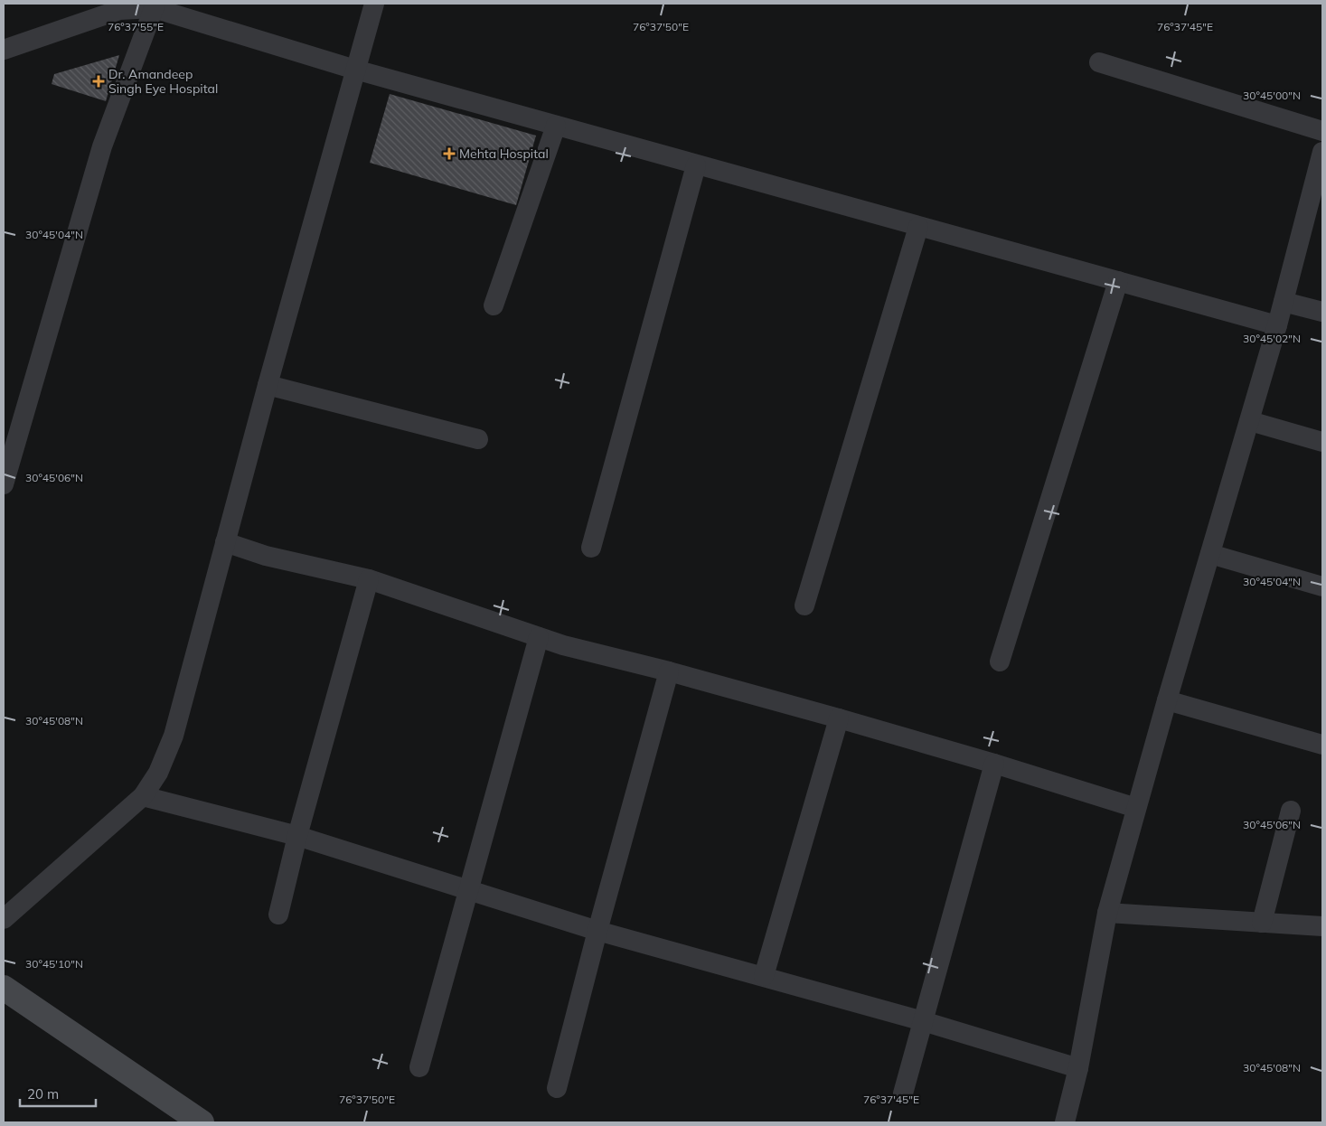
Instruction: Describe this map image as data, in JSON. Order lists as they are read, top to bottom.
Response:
{
  "places": {
    "health": ["Dr. Amandeep Singh Eye Hospital", "Mehta Hospital"]
  },
  "scale_bar": "20 m",
  "coordinates": [
    "76°37'55\"E",
    "76°37'50\"E",
    "76°37'45\"E",
    "30°45'00\"N",
    "30°45'04\"N",
    "30°45'02\"N",
    "30°45'06\"N",
    "30°45'08\"N",
    "30°45'10\"N"
  ]
}
